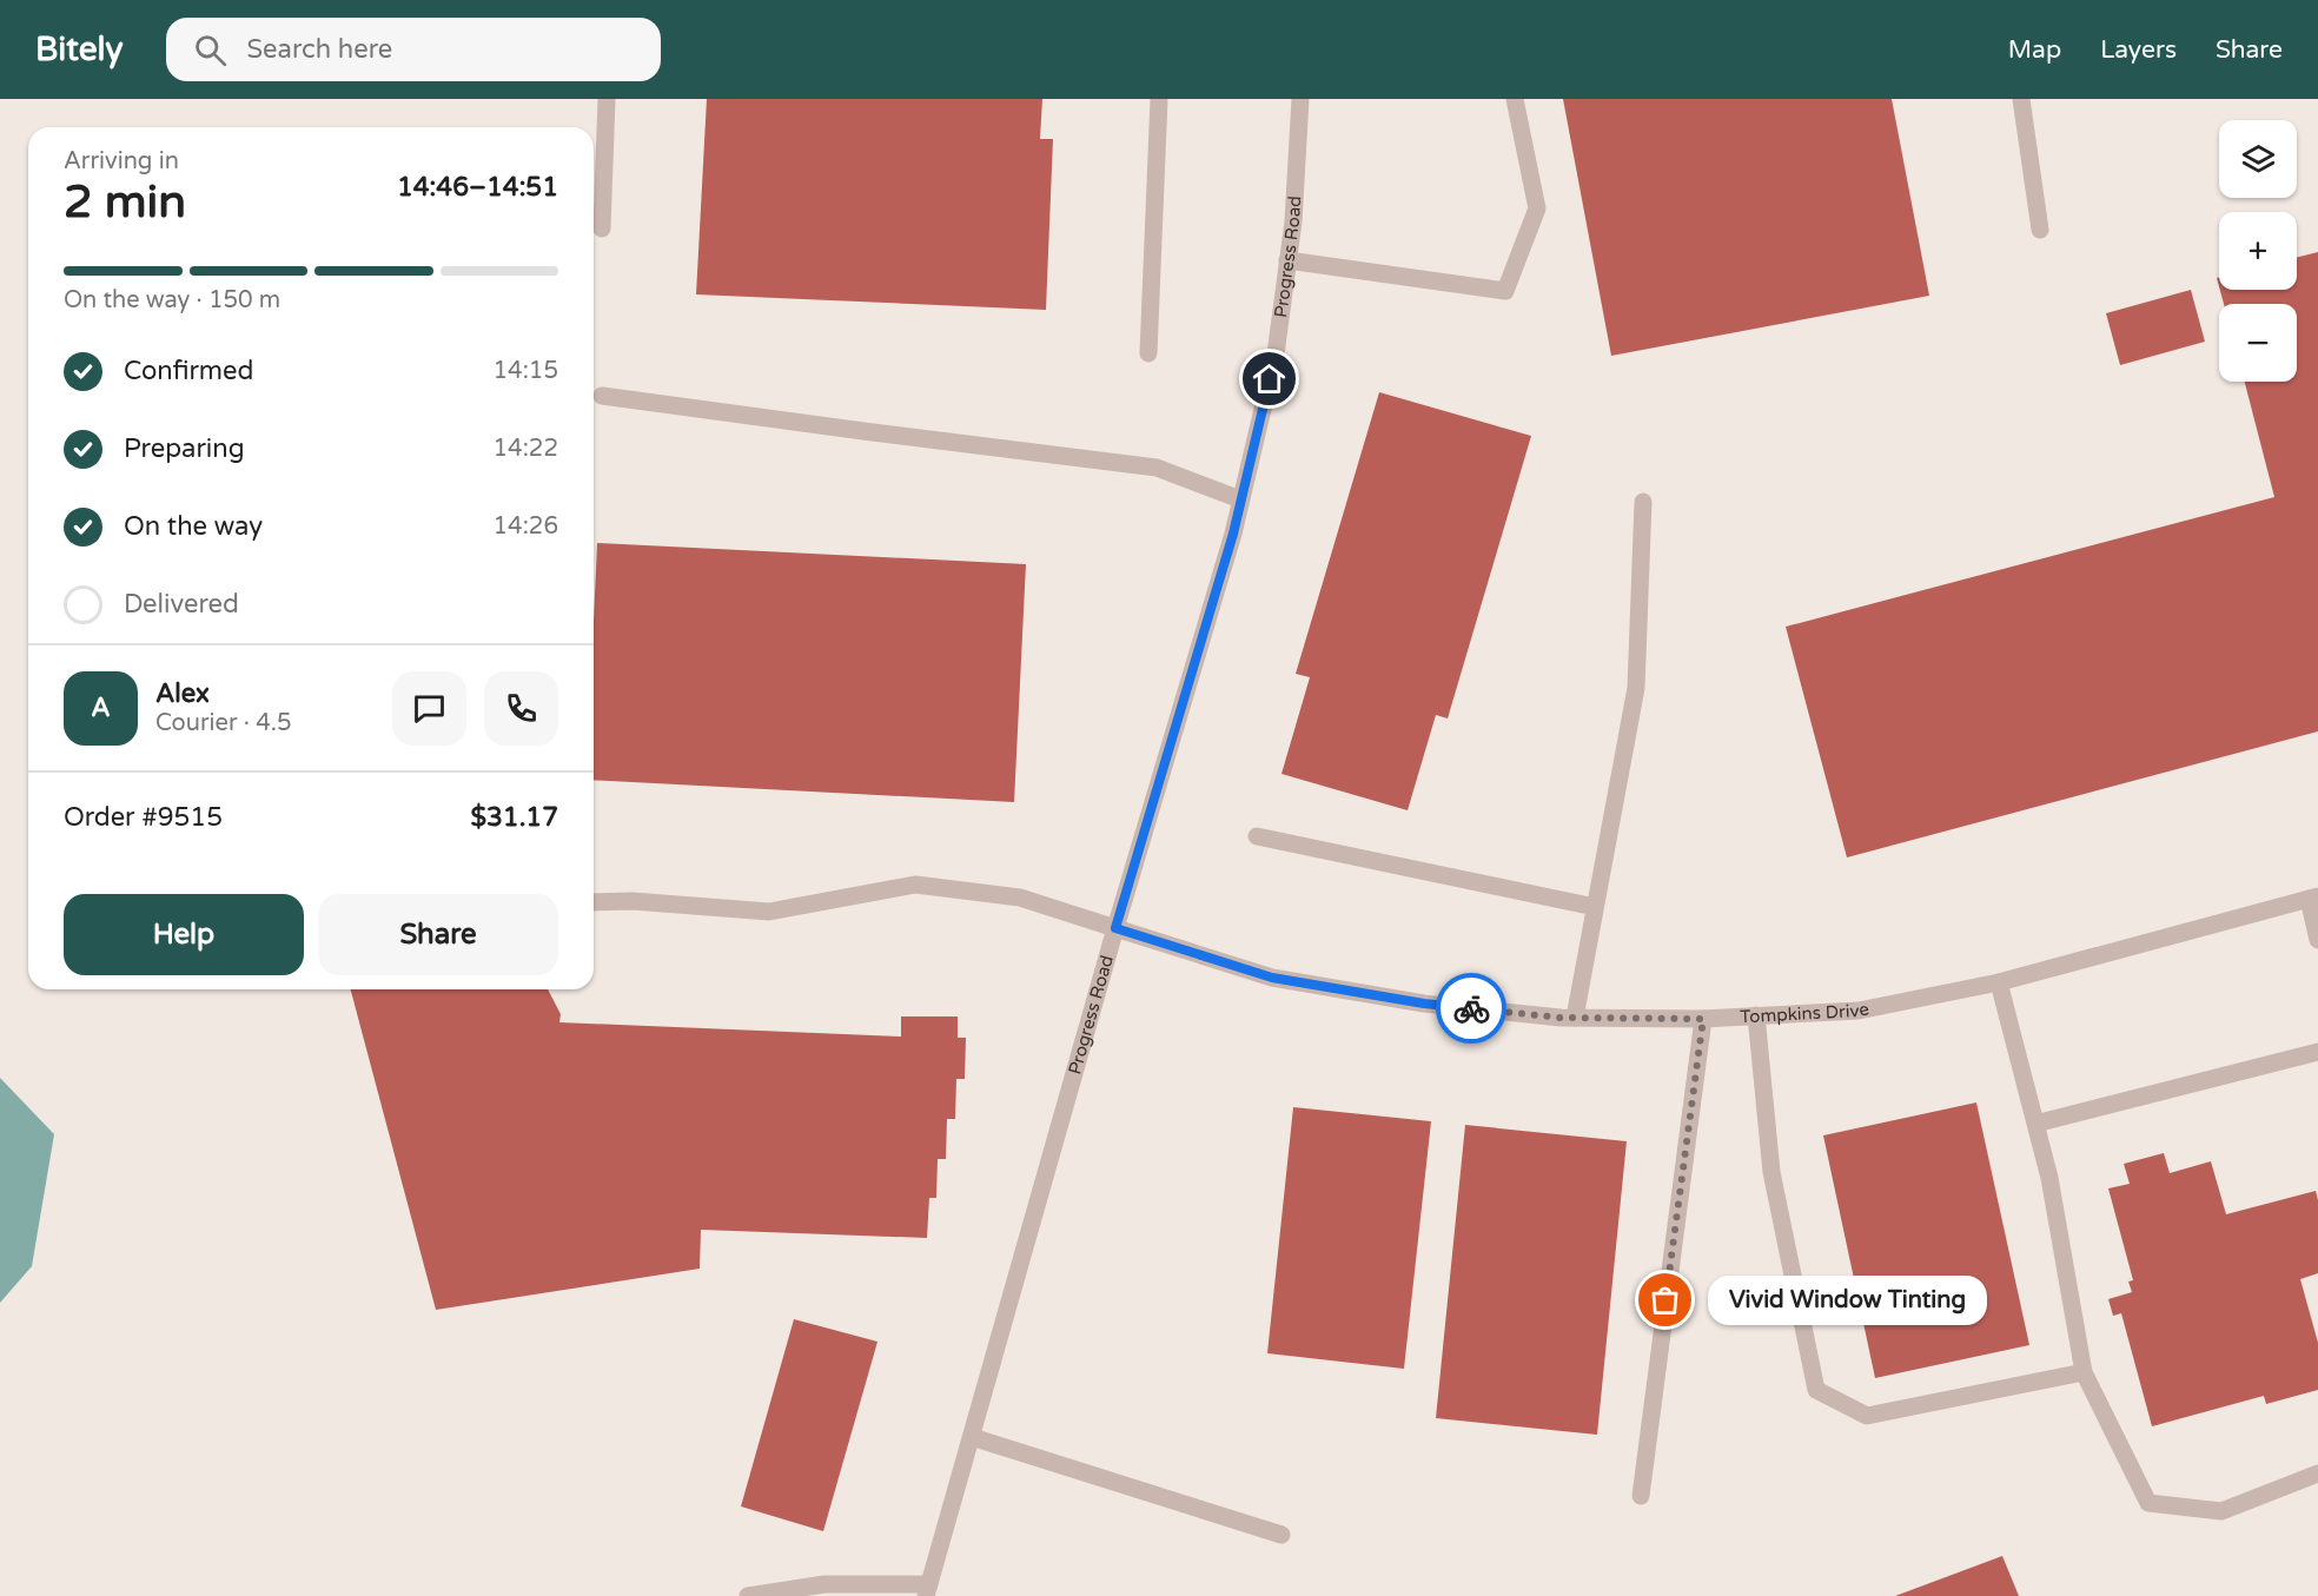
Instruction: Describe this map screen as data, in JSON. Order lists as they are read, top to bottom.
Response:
{
  "streets": {
    "street": ["Progress Road", "Tompkins Drive"]
  },
  "crossings": [
    ["Progress Road", "Tompkins Drive"]
  ],
  "places": ["Vivid Window Tinting"],
  "page": {
    "header": "Bitely",
    "search": "Search here",
    "nav": ["Map", "Layers", "Share"],
    "map_buttons": ["+", "−"],
    "heading": ["2 min", "Arriving in", "14:46–14:51"],
    "panel": [
      "Alex",
      "Courier · 4.5",
      "Order #9515",
      "$31.17"
    ],
    "bar": "On the way · 150 m",
    "list": [
      ["Confirmed", "14:15"],
      ["Preparing", "14:22"],
      ["On the way", "14:26"],
      "Delivered"
    ],
    "round": "A",
    "buttons": ["Help", "Share"],
    "bubble": "Vivid Window Tinting"
  }
}
